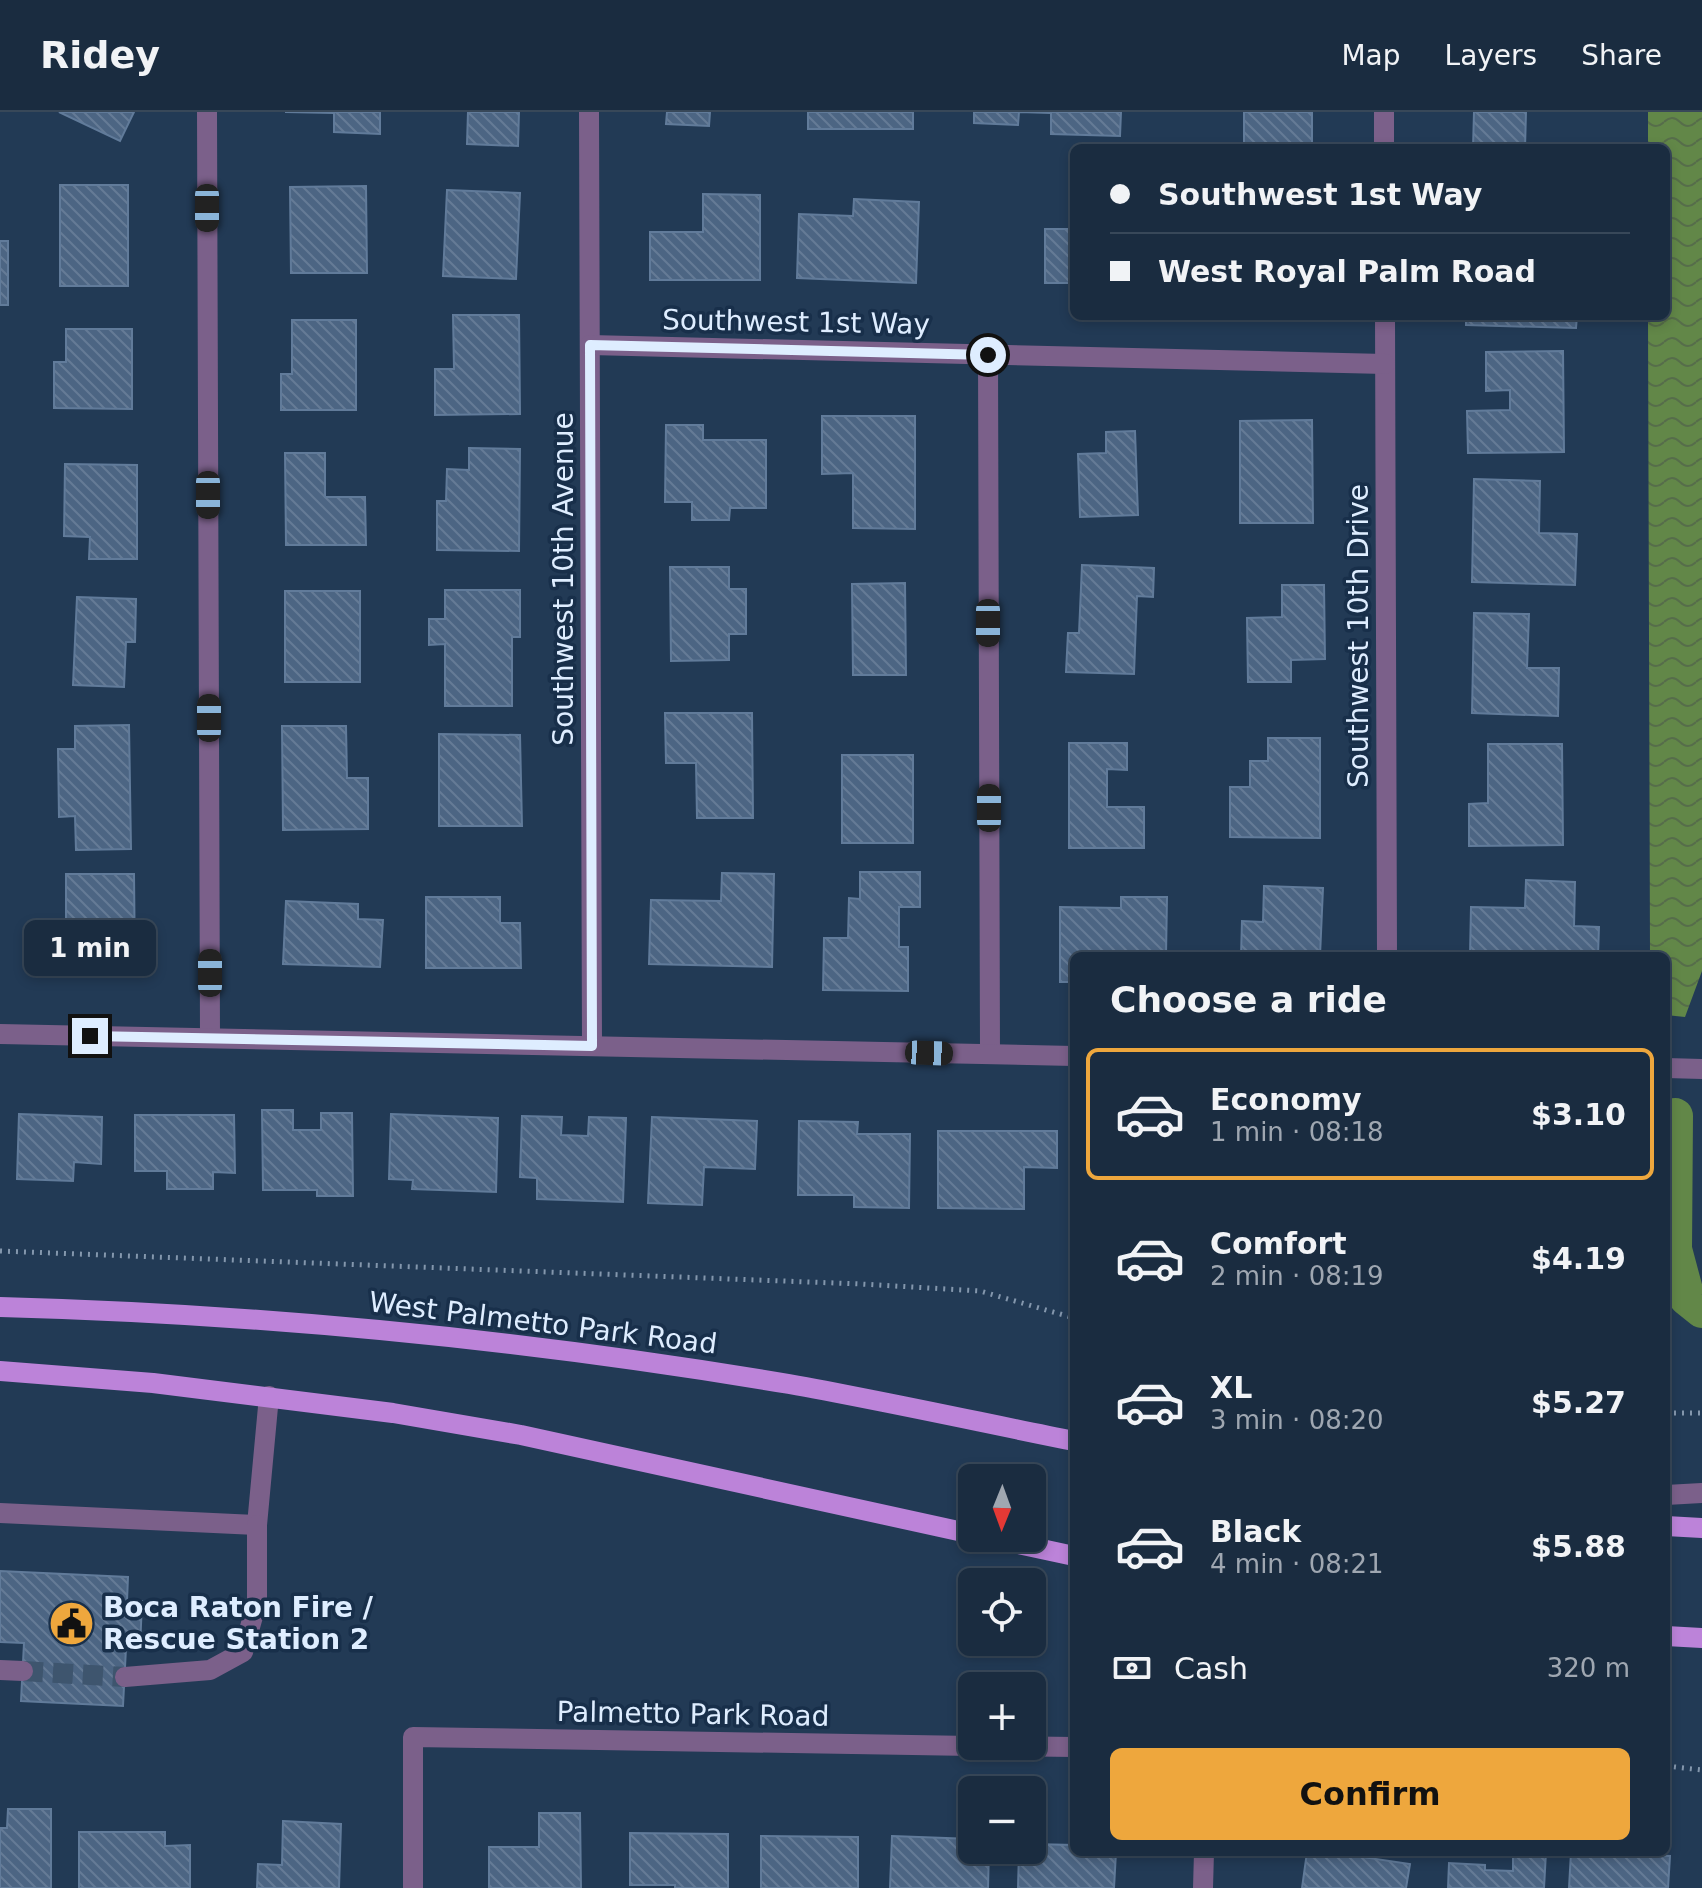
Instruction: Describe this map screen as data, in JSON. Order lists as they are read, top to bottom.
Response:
{
  "streets": {
    "main road": ["West Palmetto Park Road"],
    "street": [
      "Southwest 1st Way",
      "Southwest 10th Avenue",
      "Southwest 10th Drive",
      "Palmetto Park Road"
    ]
  },
  "crossings": [
    ["Southwest 1st Way", "Southwest 10th Avenue"],
    ["Southwest 1st Way", "Southwest 10th Drive"]
  ],
  "places": {
    "public building": ["Boca Raton Fire / Rescue Station 2"]
  },
  "north": "bottom",
  "page": {
    "header": "Ridey",
    "nav": ["Map", "Layers", "Share"],
    "banner": ["Southwest 1st Way", "West Royal Palm Road"],
    "bubble": "1 min",
    "heading": "Choose a ride",
    "list": [
      {
        "name": "Economy",
        "note": "1 min · 08:18",
        "value": "$3.10"
      },
      {
        "name": "Comfort",
        "note": "2 min · 08:19",
        "value": "$4.19"
      },
      {
        "name": "XL",
        "note": "3 min · 08:20",
        "value": "$5.27"
      },
      {
        "name": "Black",
        "note": "4 min · 08:21",
        "value": "$5.88"
      }
    ],
    "map_buttons": ["+", "−"],
    "pay": ["Cash", "320 m"],
    "buttons": "Confirm"
  }
}
